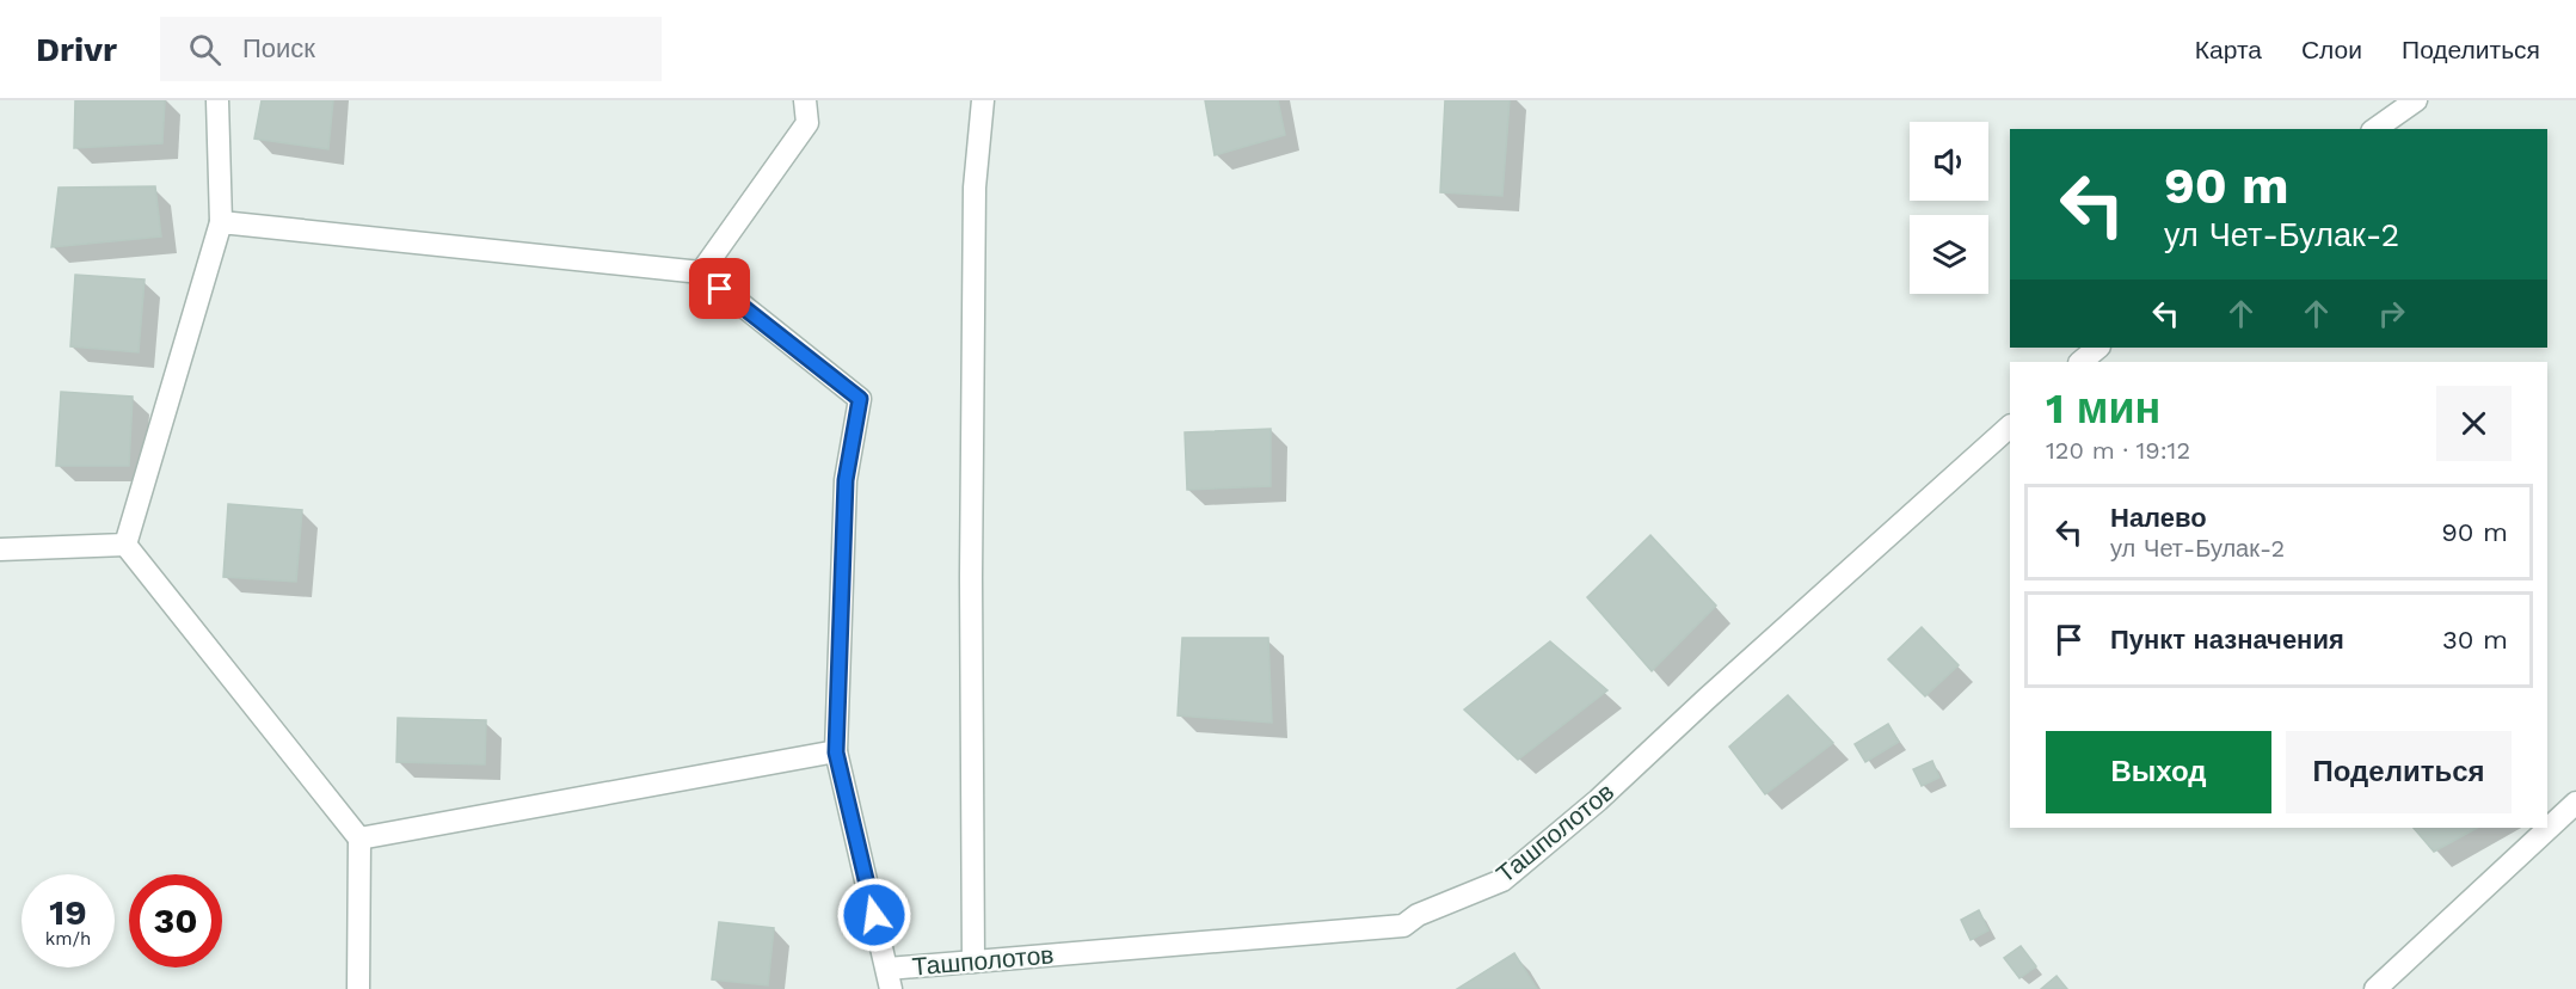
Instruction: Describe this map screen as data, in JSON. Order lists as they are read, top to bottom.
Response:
{
  "streets": {
    "street": ["Ташполотов"]
  },
  "page": {
    "header": "Drivr",
    "search": "Поиск",
    "nav": ["Карта", "Слои", "Поделиться"],
    "turn": ["90 m", "ул Чет-Булак-2"],
    "heading": ["1 мин", "120 m · 19:12"],
    "list": [
      {
        "name": "Налево",
        "note": "ул Чет-Булак-2",
        "value": "90 m"
      },
      {
        "name": "Пункт назначения",
        "value": "30 m"
      }
    ],
    "buttons": ["Выход", "Поделиться"],
    "speed": "19 km/h",
    "limit": "30"
  }
}
